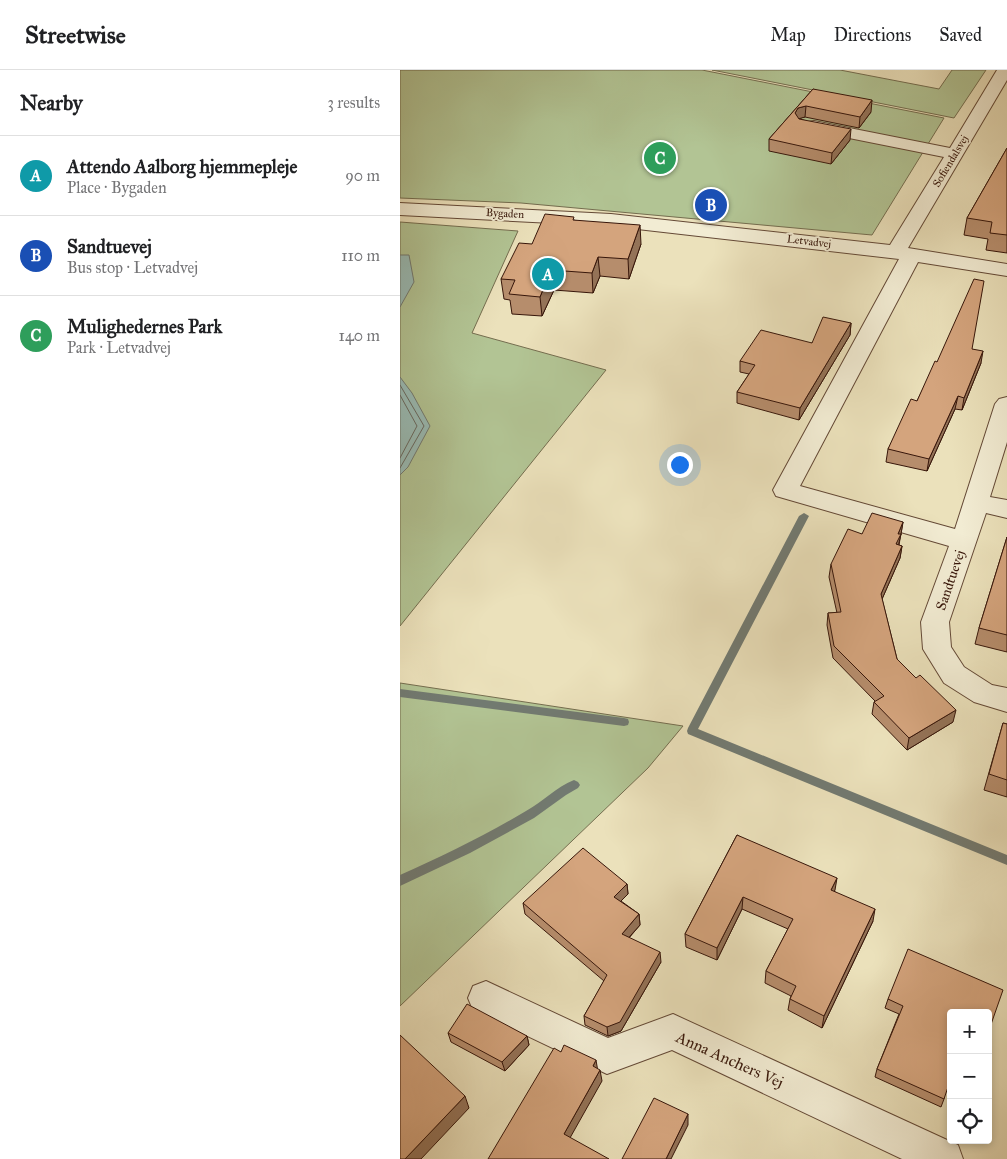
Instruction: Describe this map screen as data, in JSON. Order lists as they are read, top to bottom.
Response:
{
  "streets": {
    "street": [
      "Sofiendalsvej",
      "Bygaden",
      "Letvadvej",
      "Sandtuevej",
      "Anna Anchers Vej"
    ]
  },
  "crossings": [
    ["Sofiendalsvej", "Letvadvej"],
    ["Sofiendalsvej", "Sandtuevej"],
    ["Bygaden", "Letvadvej"],
    ["Letvadvej", "Sandtuevej"]
  ],
  "page": {
    "header": "Streetwise",
    "nav": ["Map", "Directions", "Saved"],
    "heading": ["Nearby", "3 results"],
    "list": [
      {
        "mark": "A",
        "name": "Attendo Aalborg hjemmepleje",
        "note": "Place · Bygaden",
        "value": "90 m"
      },
      {
        "mark": "B",
        "name": "Sandtuevej",
        "note": "Bus stop · Letvadvej",
        "value": "110 m"
      },
      {
        "mark": "C",
        "name": "Mulighedernes Park",
        "note": "Park · Letvadvej",
        "value": "140 m"
      }
    ],
    "pins": ["C", "B", "A"],
    "map_buttons": ["+", "−"]
  }
}
